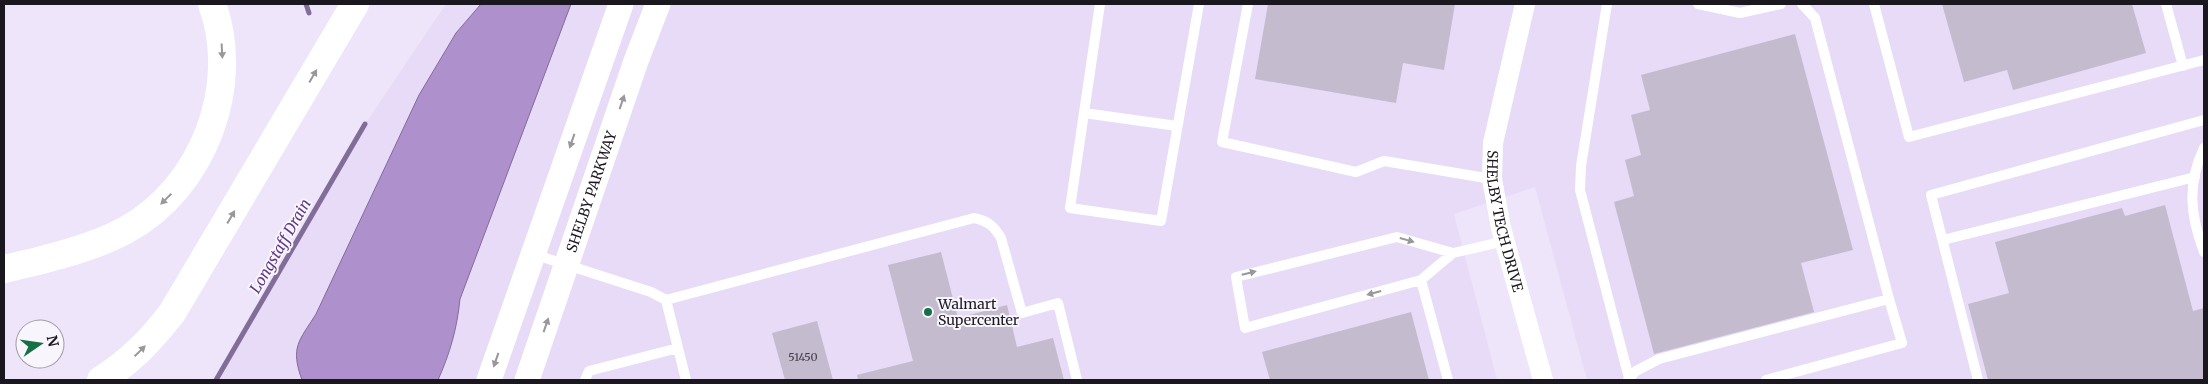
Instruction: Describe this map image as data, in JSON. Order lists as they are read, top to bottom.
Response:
{
  "streets": {
    "street": ["SHELBY PARKWAY", "SHELBY TECH DRIVE"]
  },
  "water": ["Longstaff Drain"],
  "places": ["Walmart Supercenter"],
  "house_numbers": ["51450"],
  "north": "right"
}
